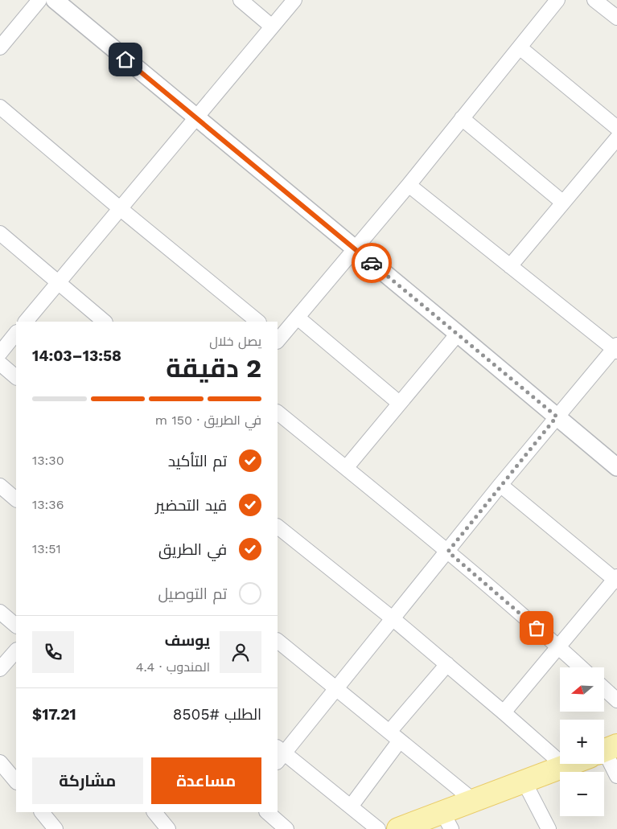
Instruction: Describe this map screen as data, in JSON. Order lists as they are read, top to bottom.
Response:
{
  "north": "left",
  "page": {
    "heading": ["2 دقيقة", "يصل خلال", "13:58–14:03"],
    "panel": [
      "يوسف",
      "المندوب · 4.4",
      "الطلب #8505",
      "$17.21"
    ],
    "bar": "في الطريق · 150 m",
    "list": [
      ["تم التأكيد", "13:30"],
      ["قيد التحضير", "13:36"],
      ["في الطريق", "13:51"],
      "تم التوصيل"
    ],
    "map_buttons": ["+", "−"],
    "buttons": ["مساعدة", "مشاركة"]
  }
}
